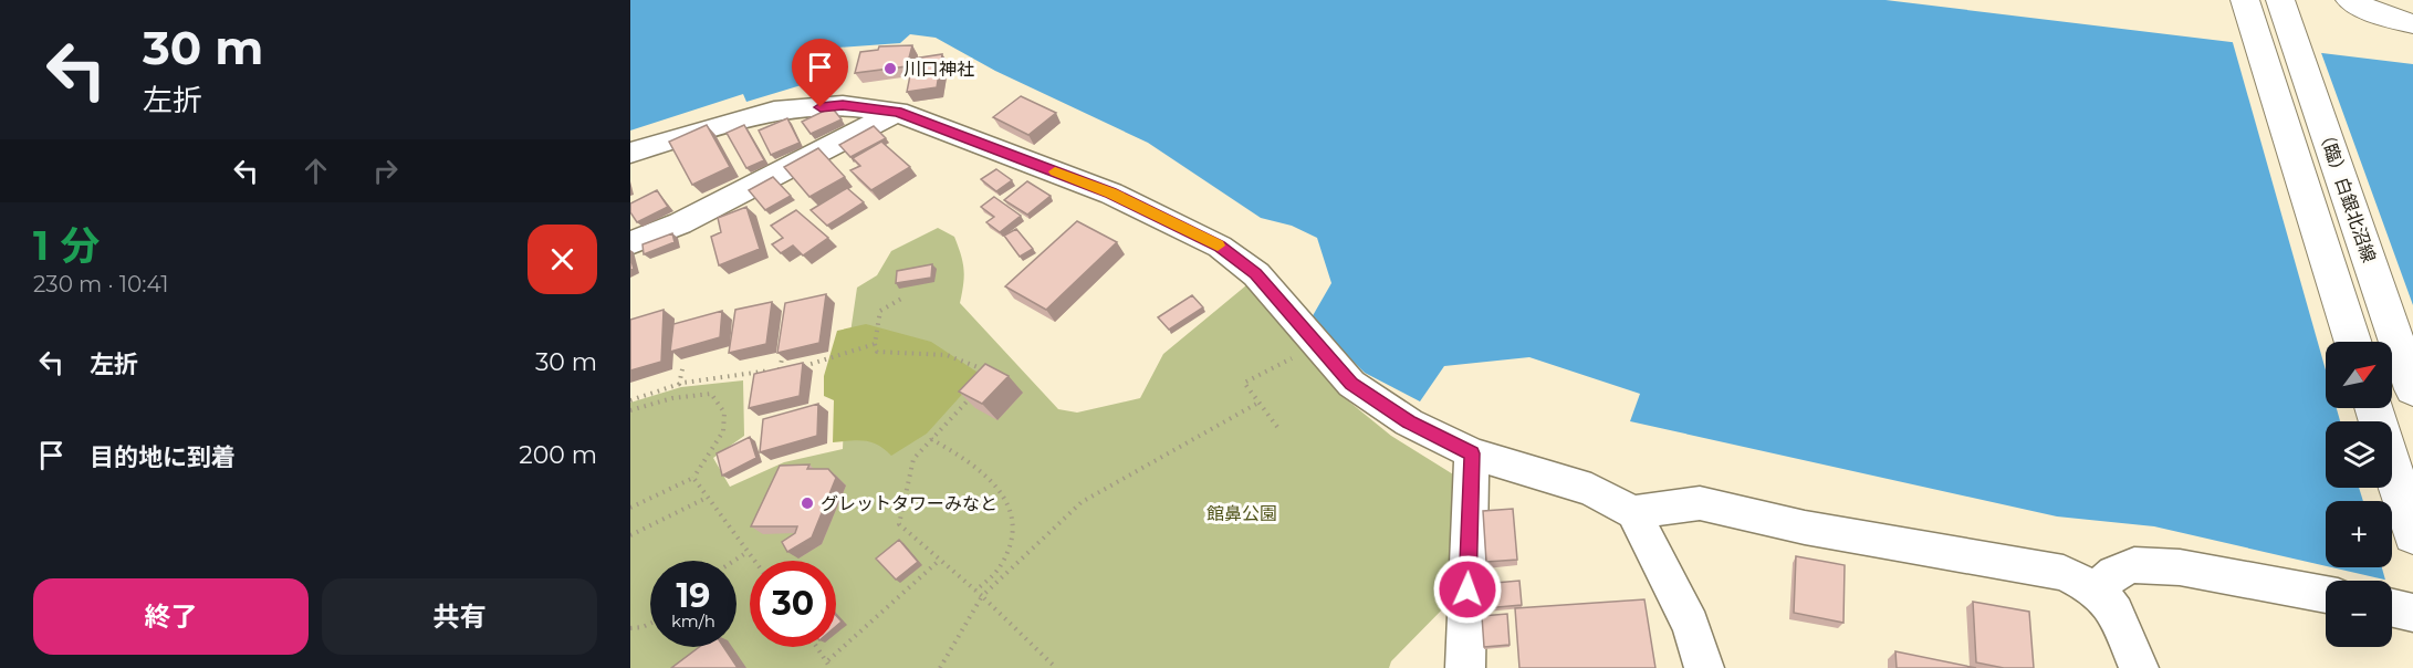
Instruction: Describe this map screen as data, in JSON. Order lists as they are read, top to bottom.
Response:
{
  "streets": {
    "street": ["（臨）白銀北沼線"]
  },
  "parks": ["館鼻公園"],
  "places": ["川口神社", "グレットタワーみなと"],
  "north": "top right",
  "page": {
    "turn": ["30 m", "左折"],
    "heading": ["1 分", "230 m · 10:41"],
    "list": [
      {
        "name": "左折",
        "value": "30 m"
      },
      {
        "name": "目的地に到着",
        "value": "200 m"
      }
    ],
    "map_buttons": ["+", "−"],
    "speed": "19 km/h",
    "limit": "30",
    "buttons": ["終了", "共有"]
  }
}
